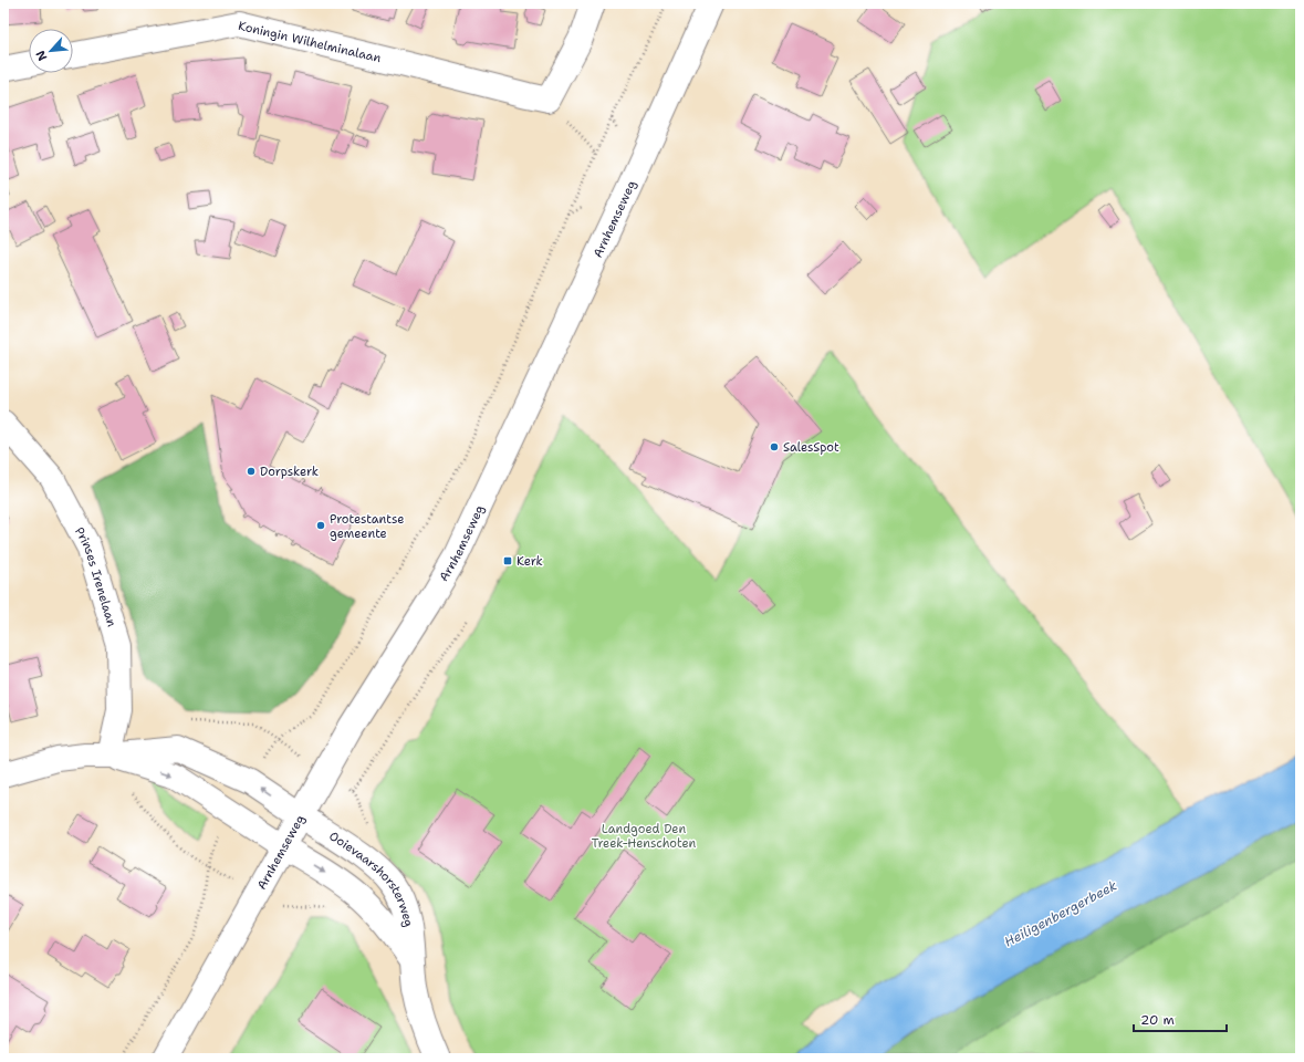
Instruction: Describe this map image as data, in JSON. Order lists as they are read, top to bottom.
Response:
{
  "streets": {
    "street": [
      "Koningin Wilhelminalaan",
      "Arnhemseweg",
      "Prinses Irenelaan",
      "Ooievaarshorsterweg"
    ]
  },
  "crossings": [
    ["Arnhemseweg", "Ooievaarshorsterweg"]
  ],
  "water": ["Heiligenbergerbeek"],
  "parks": ["Landgoed Den Treek-Henschoten"],
  "places": {
    "other": ["SalesSpot", "Dorpskerk", "Protestantse gemeente"],
    "transit": ["Kerk"]
  },
  "scale_bar": "20 m",
  "north": "bottom left"
}
